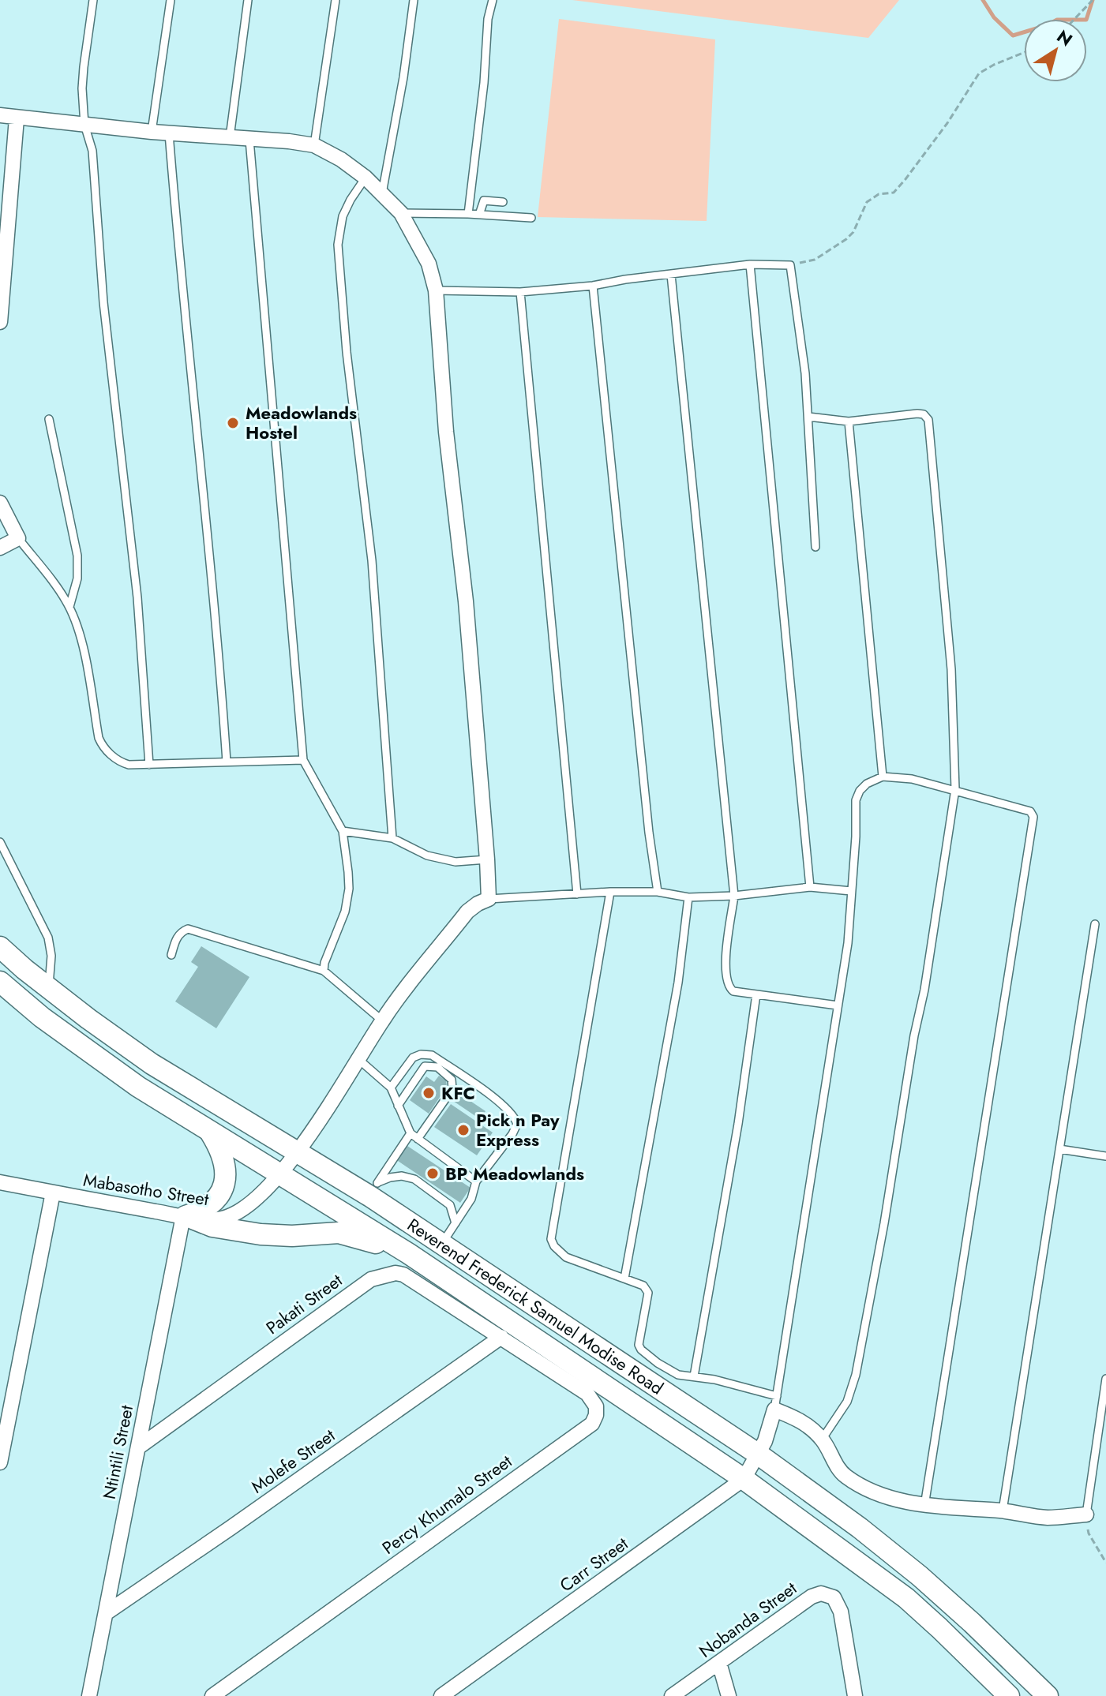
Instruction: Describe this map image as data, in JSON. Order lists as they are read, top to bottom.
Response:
{
  "streets": {
    "main road": ["Reverend Frederick Samuel Modise Road"],
    "street": [
      "Mabasotho Street",
      "Pakati Street",
      "Ntintili Street",
      "Molefe Street",
      "Percy Khumalo Street",
      "Carr Street",
      "Nobanda Street"
    ]
  },
  "crossings": [
    ["Mabasotho Street", "Reverend Frederick Samuel Modise Road"],
    ["Mabasotho Street", "Ntintili Street"],
    ["Pakati Street", "Ntintili Street"],
    ["Pakati Street", "Molefe Street"],
    ["Pakati Street", "Percy Khumalo Street"],
    ["Reverend Frederick Samuel Modise Road", "Carr Street"],
    ["Ntintili Street", "Molefe Street"],
    ["Molefe Street", "Percy Khumalo Street"]
  ],
  "places": [
    "Meadowlands Hostel",
    "KFC",
    "Pick n Pay Express",
    "BP Meadowlands"
  ],
  "north": "top right"
}
